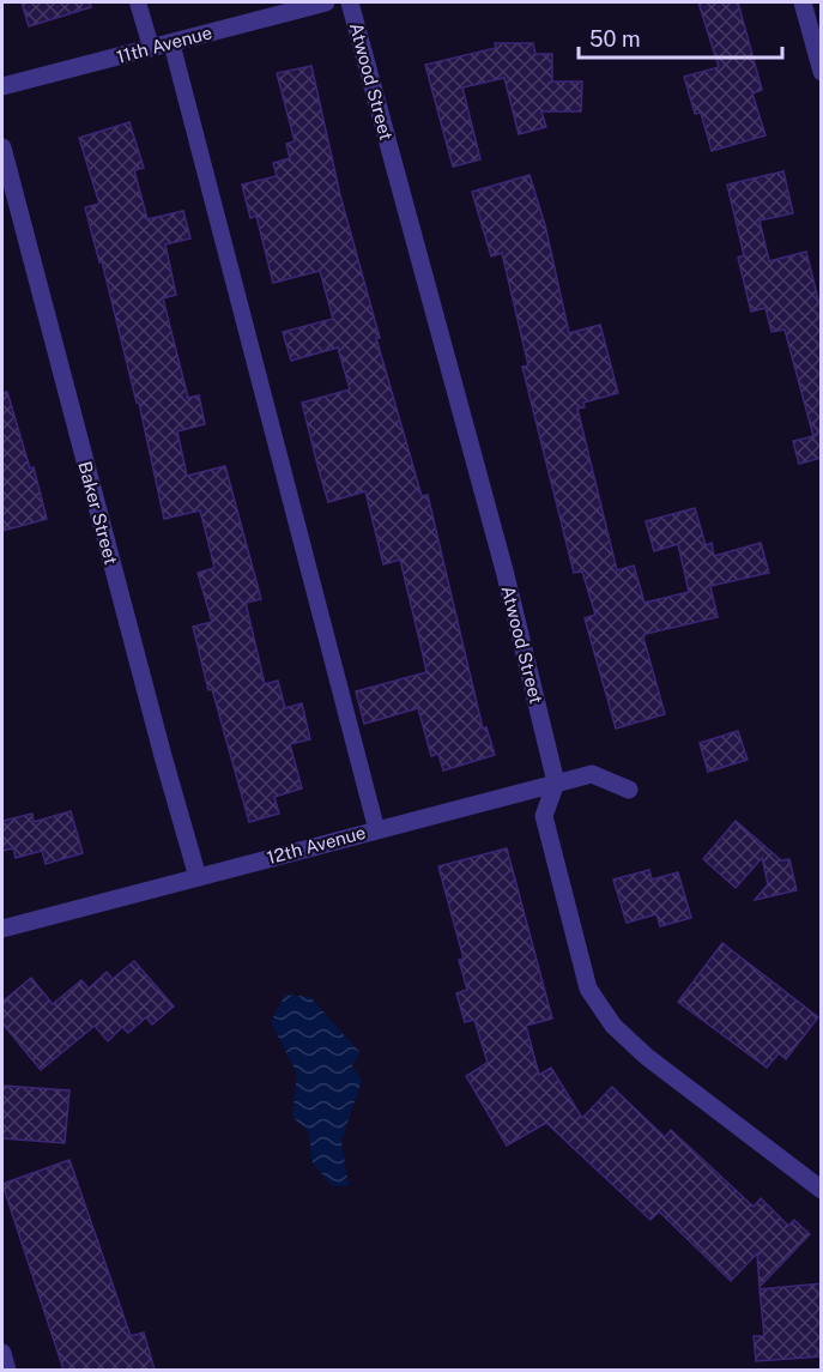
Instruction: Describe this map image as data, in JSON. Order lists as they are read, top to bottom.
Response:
{
  "streets": {
    "street": [
      "11th Avenue",
      "Atwood Street",
      "Baker Street",
      "12th Avenue"
    ]
  },
  "crossings": [
    ["Atwood Street", "12th Avenue"],
    ["Baker Street", "12th Avenue"]
  ],
  "scale_bar": "50 m"
}
